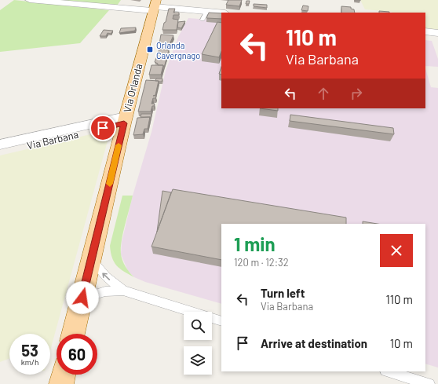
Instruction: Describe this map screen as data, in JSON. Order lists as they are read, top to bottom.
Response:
{
  "streets": {
    "main road": ["Via Orlanda"],
    "street": ["Via Barbana"]
  },
  "crossings": [
    ["Via Orlanda", "Via Barbana"]
  ],
  "places": {
    "transit": ["Orlanda Cavergnago"]
  },
  "page": {
    "turn": ["110 m", "Via Barbana"],
    "heading": ["1 min", "120 m · 12:32"],
    "list": [
      {
        "name": "Turn left",
        "note": "Via Barbana",
        "value": "110 m"
      },
      {
        "name": "Arrive at destination",
        "value": "10 m"
      }
    ],
    "speed": "53 km/h",
    "limit": "60"
  }
}
